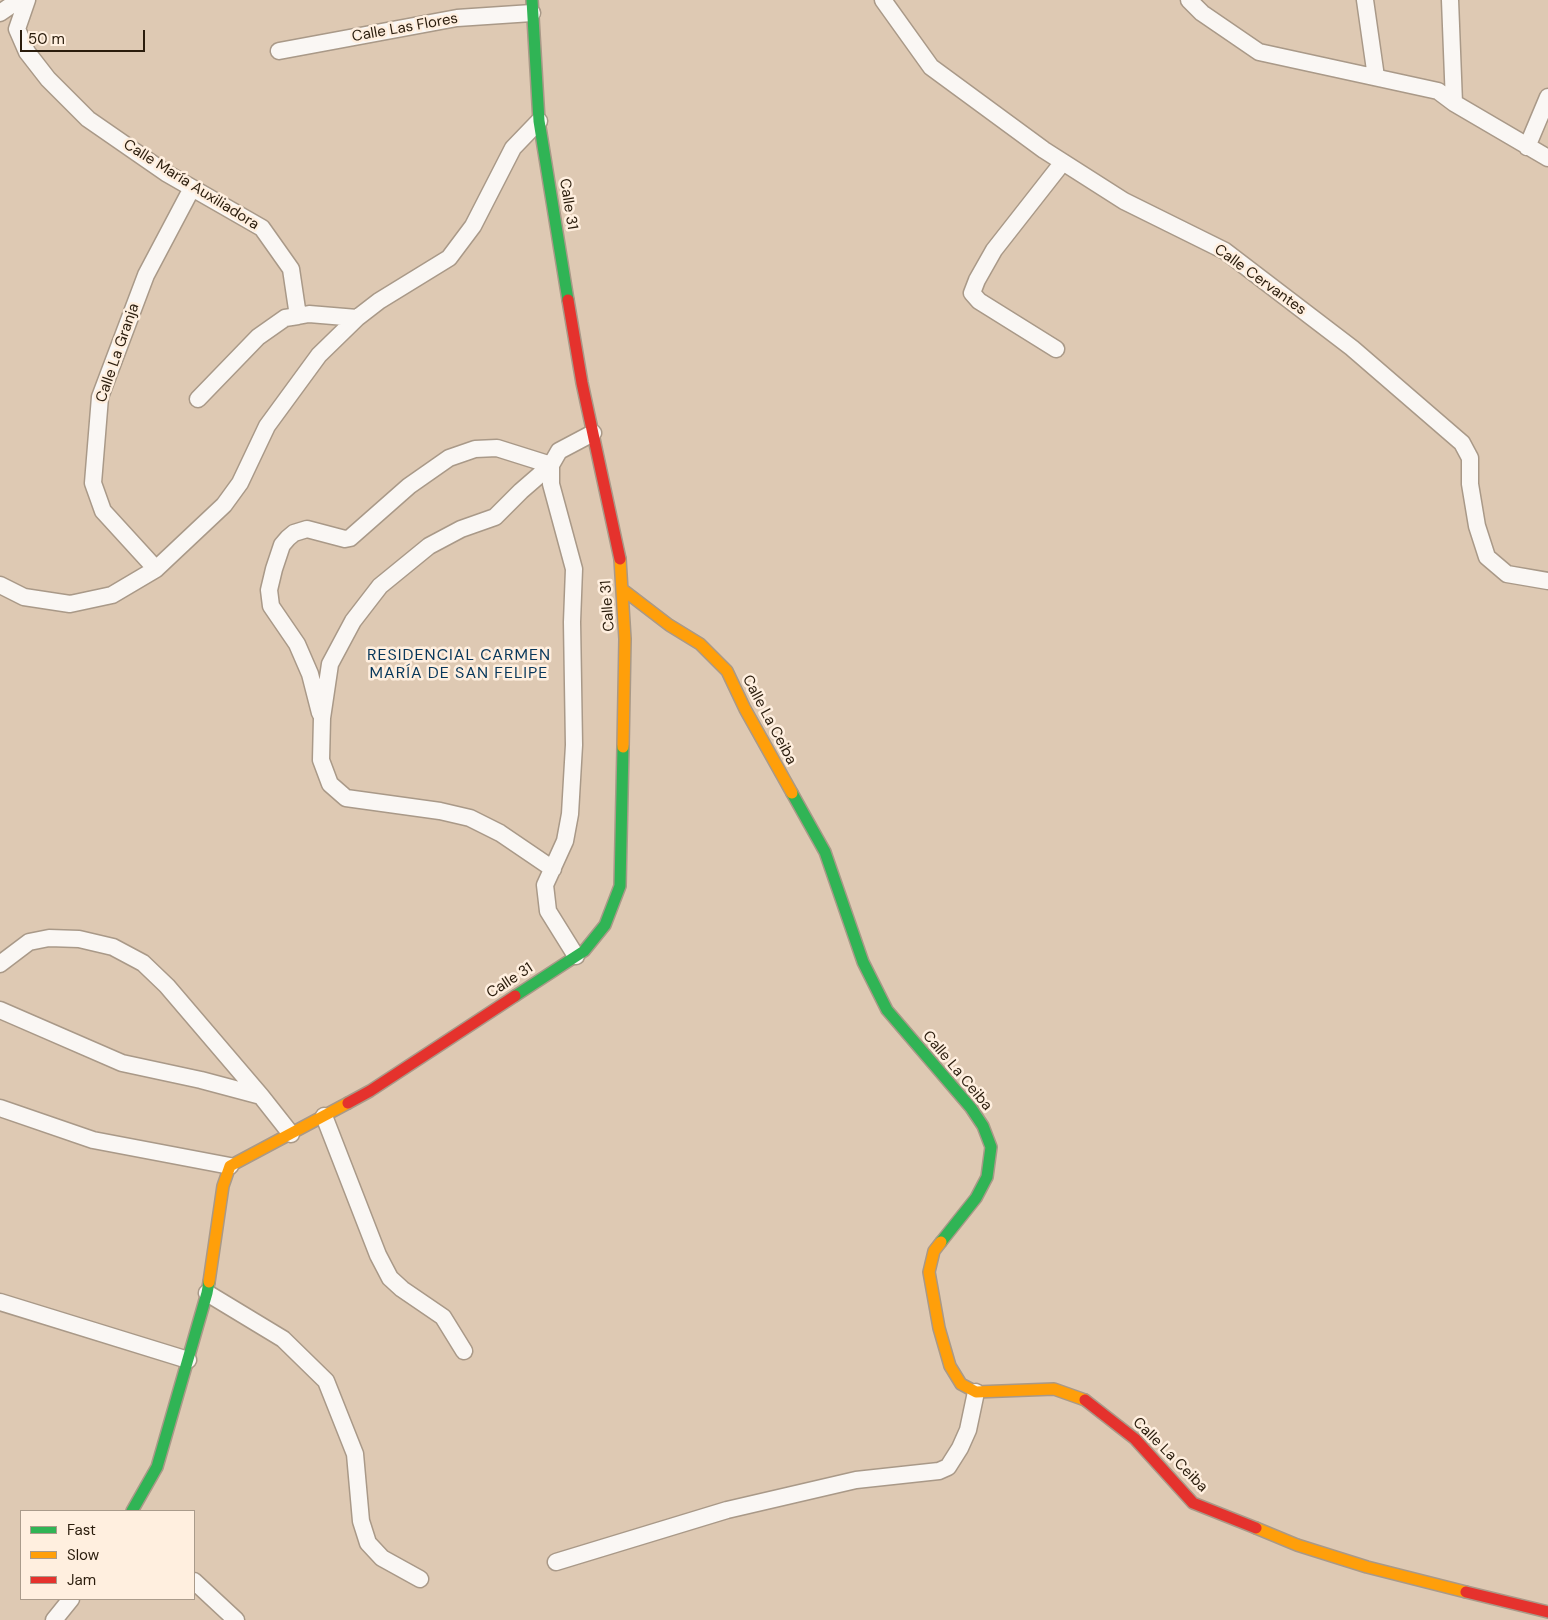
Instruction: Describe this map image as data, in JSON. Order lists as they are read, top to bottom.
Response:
{
  "streets": {
    "street": [
      "Calle Las Flores",
      "Calle María Auxiliadora",
      "Calle 31",
      "Calle Cervantes",
      "Calle La Granja",
      "Calle La Ceiba"
    ]
  },
  "crossings": [
    ["Calle Las Flores", "Calle 31"],
    ["Calle María Auxiliadora", "Calle La Granja"],
    ["Calle 31", "Calle La Ceiba"]
  ],
  "districts": ["RESIDENCIAL CARMEN MARÍA DE SAN FELIPE"],
  "legend": ["Fast", "Slow", "Jam"],
  "scale_bar": "50 m"
}
